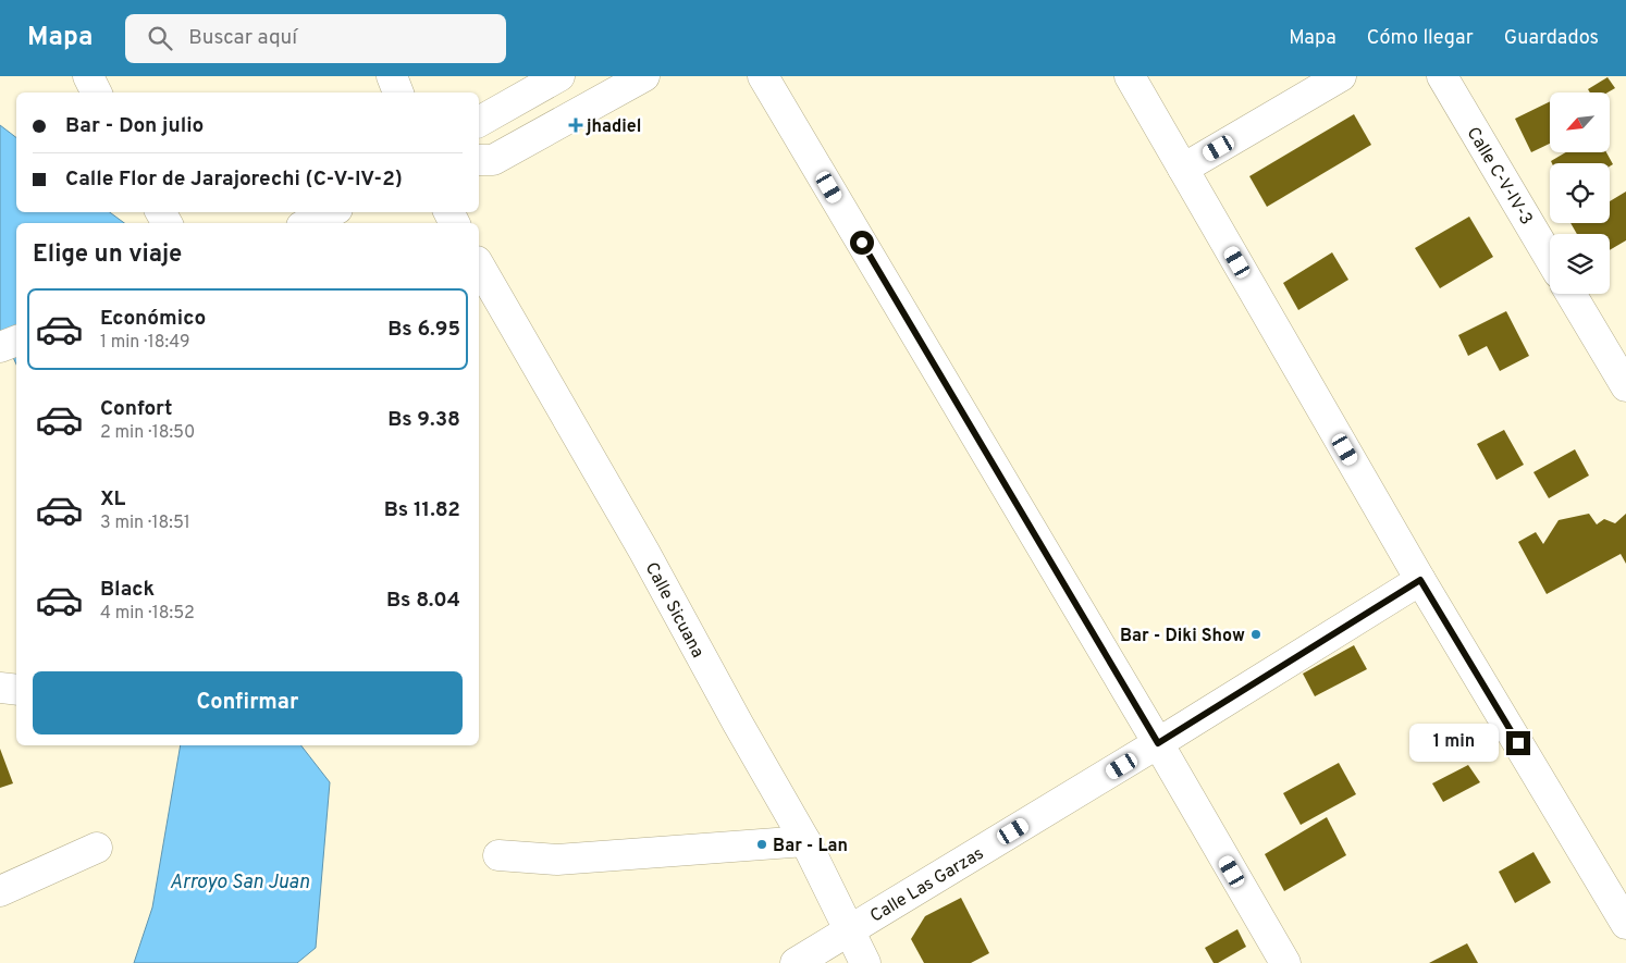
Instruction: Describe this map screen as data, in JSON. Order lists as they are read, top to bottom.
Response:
{
  "streets": {
    "street": ["Calle C-V-IV-3", "Calle Sicuana", "Calle Las Garzas"]
  },
  "crossings": [
    ["Calle Sicuana", "Calle Las Garzas"]
  ],
  "water": ["Arroyo San Juan"],
  "places": {
    "health": ["jhadiel"],
    "other": ["Bar - Diki Show", "Bar - Lan"]
  },
  "north": "bottom left",
  "page": {
    "header": "Mapa",
    "search": "Buscar aquí",
    "nav": ["Mapa", "Cómo llegar", "Guardados"],
    "banner": ["Bar - Don julio", "Calle Flor de Jarajorechi (C-V-IV-2)"],
    "heading": "Elige un viaje",
    "list": [
      {
        "name": "Económico",
        "note": "1 min · 18:49",
        "value": "Bs 6.95"
      },
      {
        "name": "Confort",
        "note": "2 min · 18:50",
        "value": "Bs 9.38"
      },
      {
        "name": "XL",
        "note": "3 min · 18:51",
        "value": "Bs 11.82"
      },
      {
        "name": "Black",
        "note": "4 min · 18:52",
        "value": "Bs 8.04"
      }
    ],
    "buttons": "Confirmar",
    "bubble": "1 min"
  }
}
